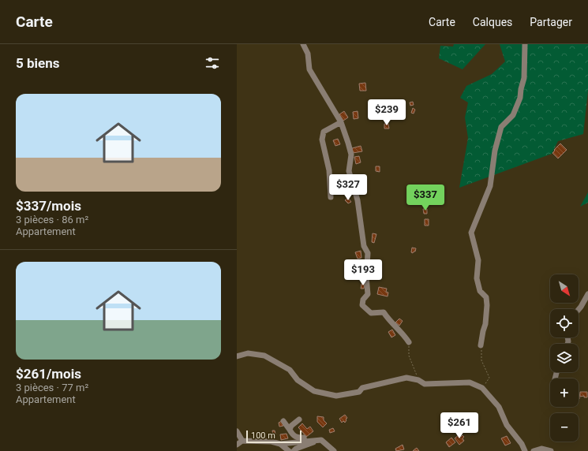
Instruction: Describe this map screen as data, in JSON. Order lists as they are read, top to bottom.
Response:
{
  "scale_bar": "100 m",
  "north": "bottom right",
  "page": {
    "header": "Carte",
    "nav": ["Carte", "Calques", "Partager"],
    "heading": "5 biens",
    "list": [
      {
        "name": "$337/mois",
        "note": "3 pièces · 86 m² · Appartement"
      },
      {
        "name": "$261/mois",
        "note": "3 pièces · 77 m² · Appartement"
      }
    ],
    "price": [
      "$239",
      "$327",
      "$337",
      "$193",
      "$261"
    ],
    "map_buttons": ["+", "−"],
    "scale": "100 m"
  }
}
